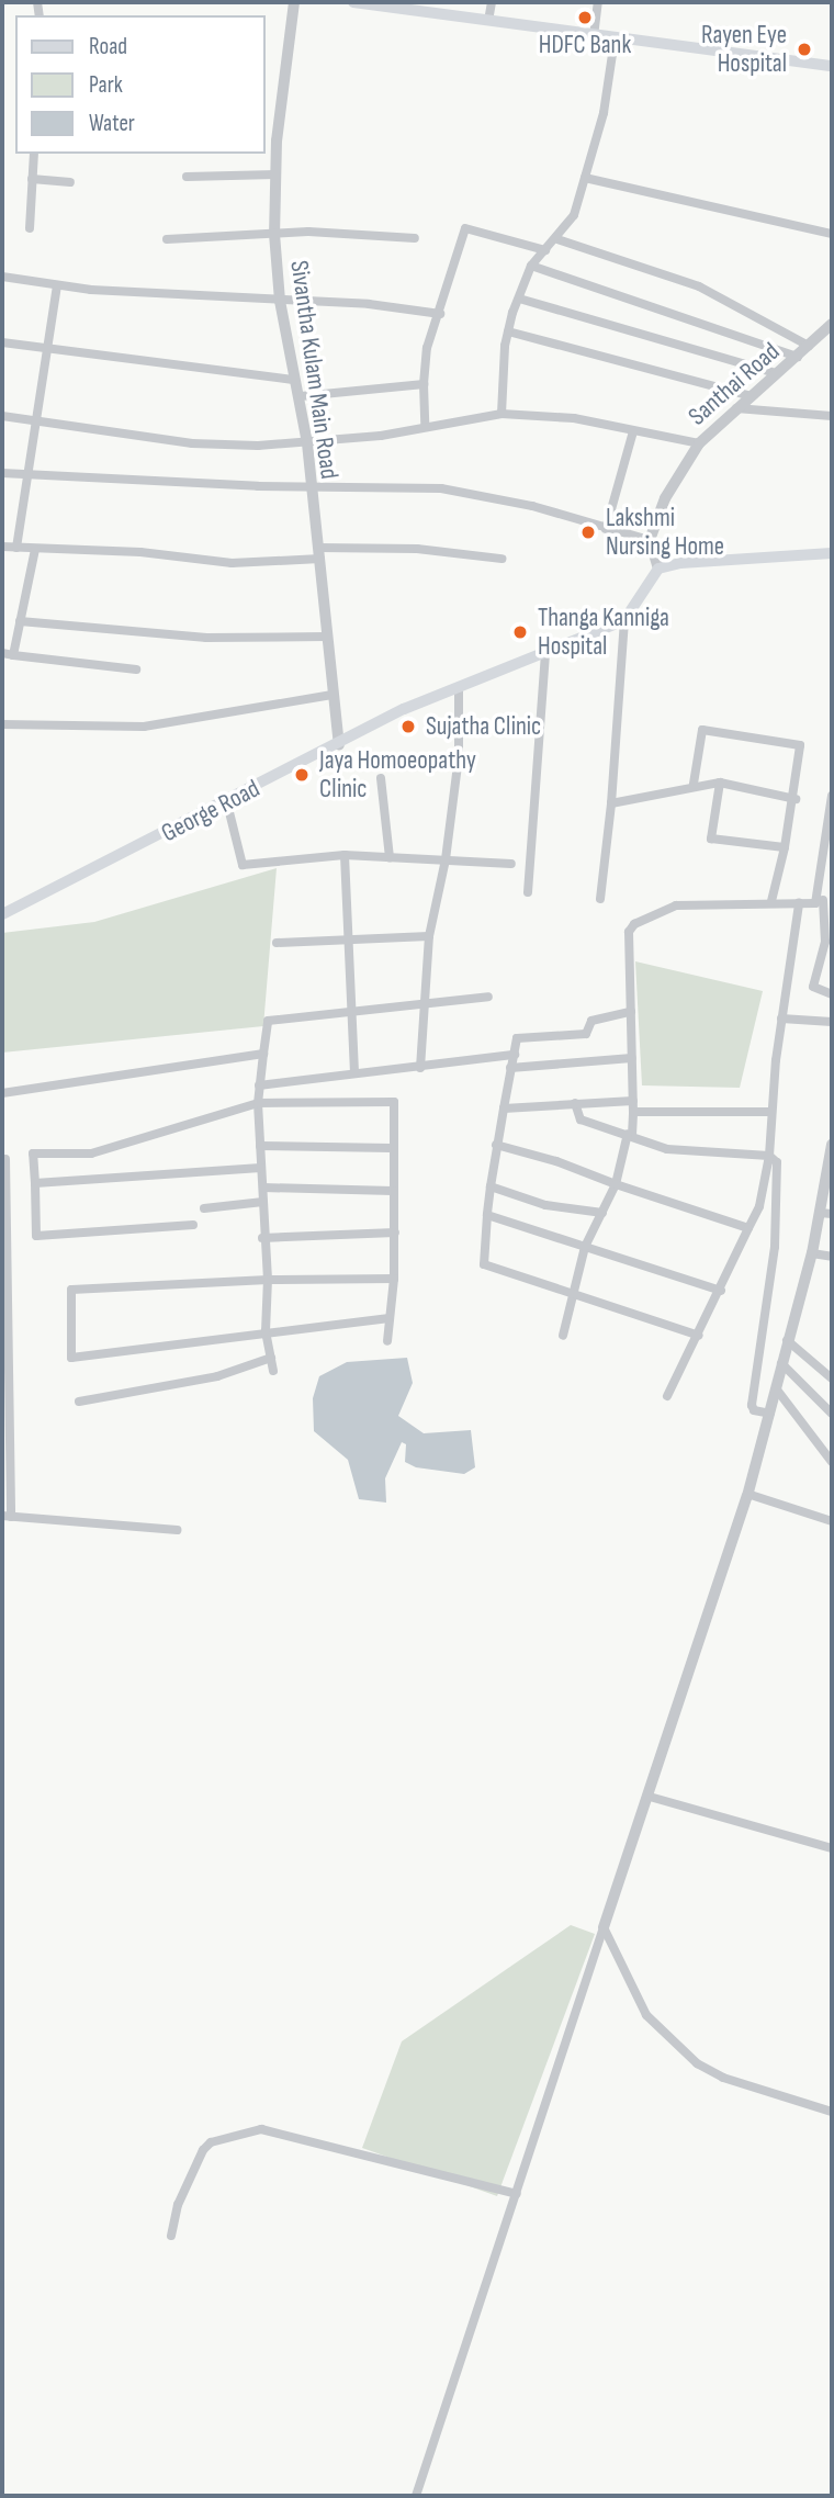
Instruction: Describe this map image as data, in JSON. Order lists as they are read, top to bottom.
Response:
{
  "streets": {
    "main road": ["George Road"],
    "street": ["Sivantha Kulam Main Road", "Santhai Road"]
  },
  "crossings": [
    ["Sivantha Kulam Main Road", "George Road"]
  ],
  "places": [
    "HDFC Bank",
    "Rayen Eye Hospital",
    "Lakshmi Nursing Home",
    "Thanga Kanniga Hospital",
    "Sujatha Clinic",
    "Jaya Homoeopathy Clinic"
  ],
  "legend": ["Road", "Park", "Water"]
}
